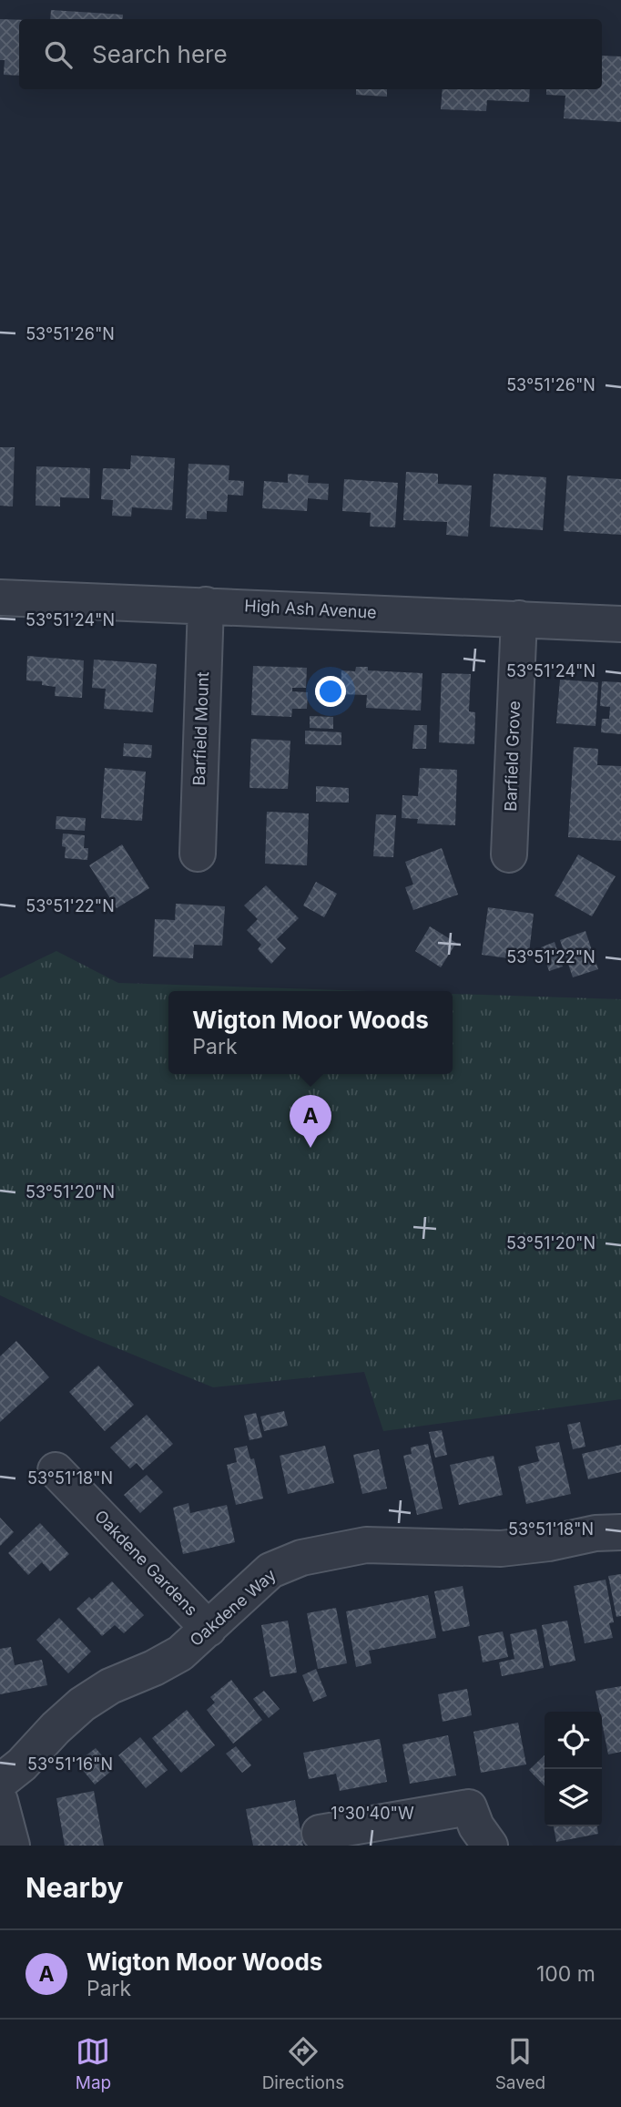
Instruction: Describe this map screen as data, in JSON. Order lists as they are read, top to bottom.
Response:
{
  "streets": {
    "street": [
      "High Ash Avenue",
      "Barfield Mount",
      "Barfield Grove",
      "Oakdene Gardens",
      "Oakdene Way"
    ]
  },
  "crossings": [
    ["High Ash Avenue", "Barfield Mount"],
    ["High Ash Avenue", "Barfield Grove"],
    ["Oakdene Gardens", "Oakdene Way"]
  ],
  "page": {
    "search": "Search here",
    "popup": ["Wigton Moor Woods", "Park"],
    "pins": "A",
    "heading": "Nearby",
    "list": [
      {
        "mark": "A",
        "name": "Wigton Moor Woods",
        "note": "Park",
        "value": "100 m"
      }
    ],
    "nav": ["Map", "Directions", "Saved"]
  },
  "coordinates": [
    "53°51'26\"N",
    "53°51'24\"N",
    "53°51'22\"N",
    "53°51'20\"N",
    "53°51'18\"N",
    "53°51'16\"N",
    "1°30'40\"W"
  ]
}
